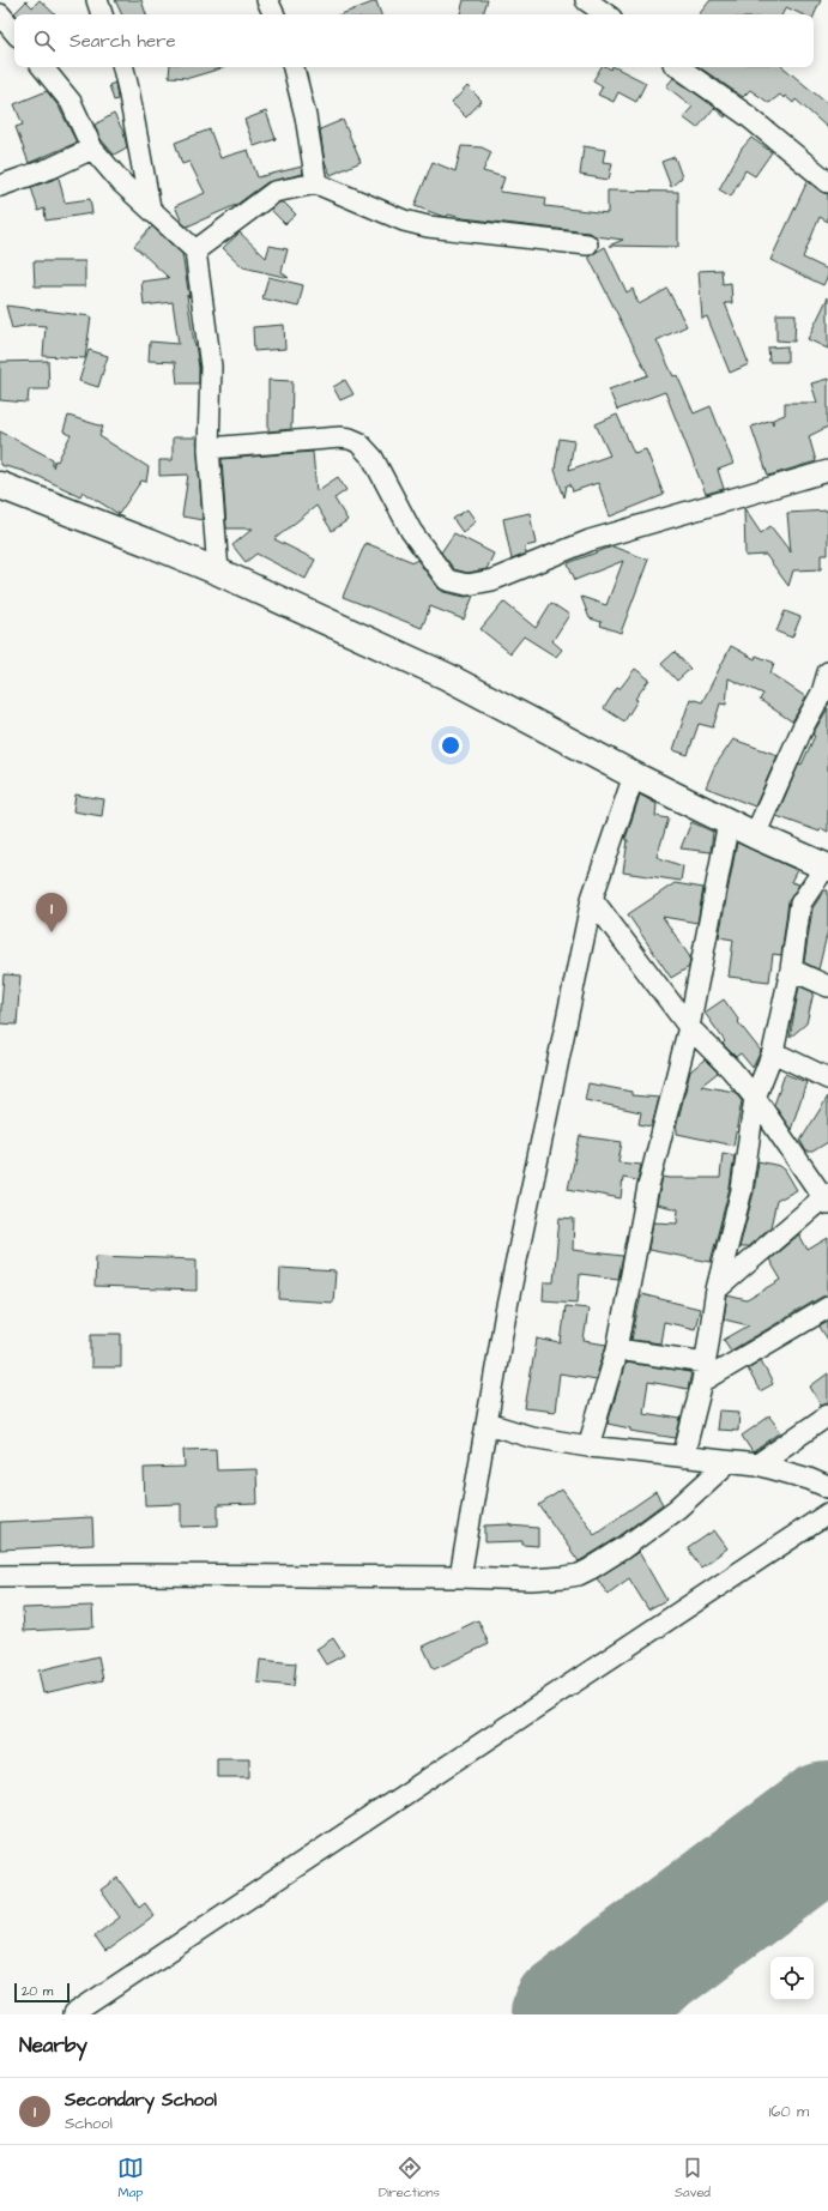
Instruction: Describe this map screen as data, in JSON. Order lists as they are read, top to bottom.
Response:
{
  "scale_bar": "20 m",
  "page": {
    "search": "Search here",
    "pins": "1",
    "scale": "20 m",
    "heading": "Nearby",
    "list": [
      {
        "mark": "1",
        "name": "Secondary School",
        "note": "School",
        "value": "160 m"
      }
    ],
    "nav": ["Map", "Directions", "Saved"]
  }
}
